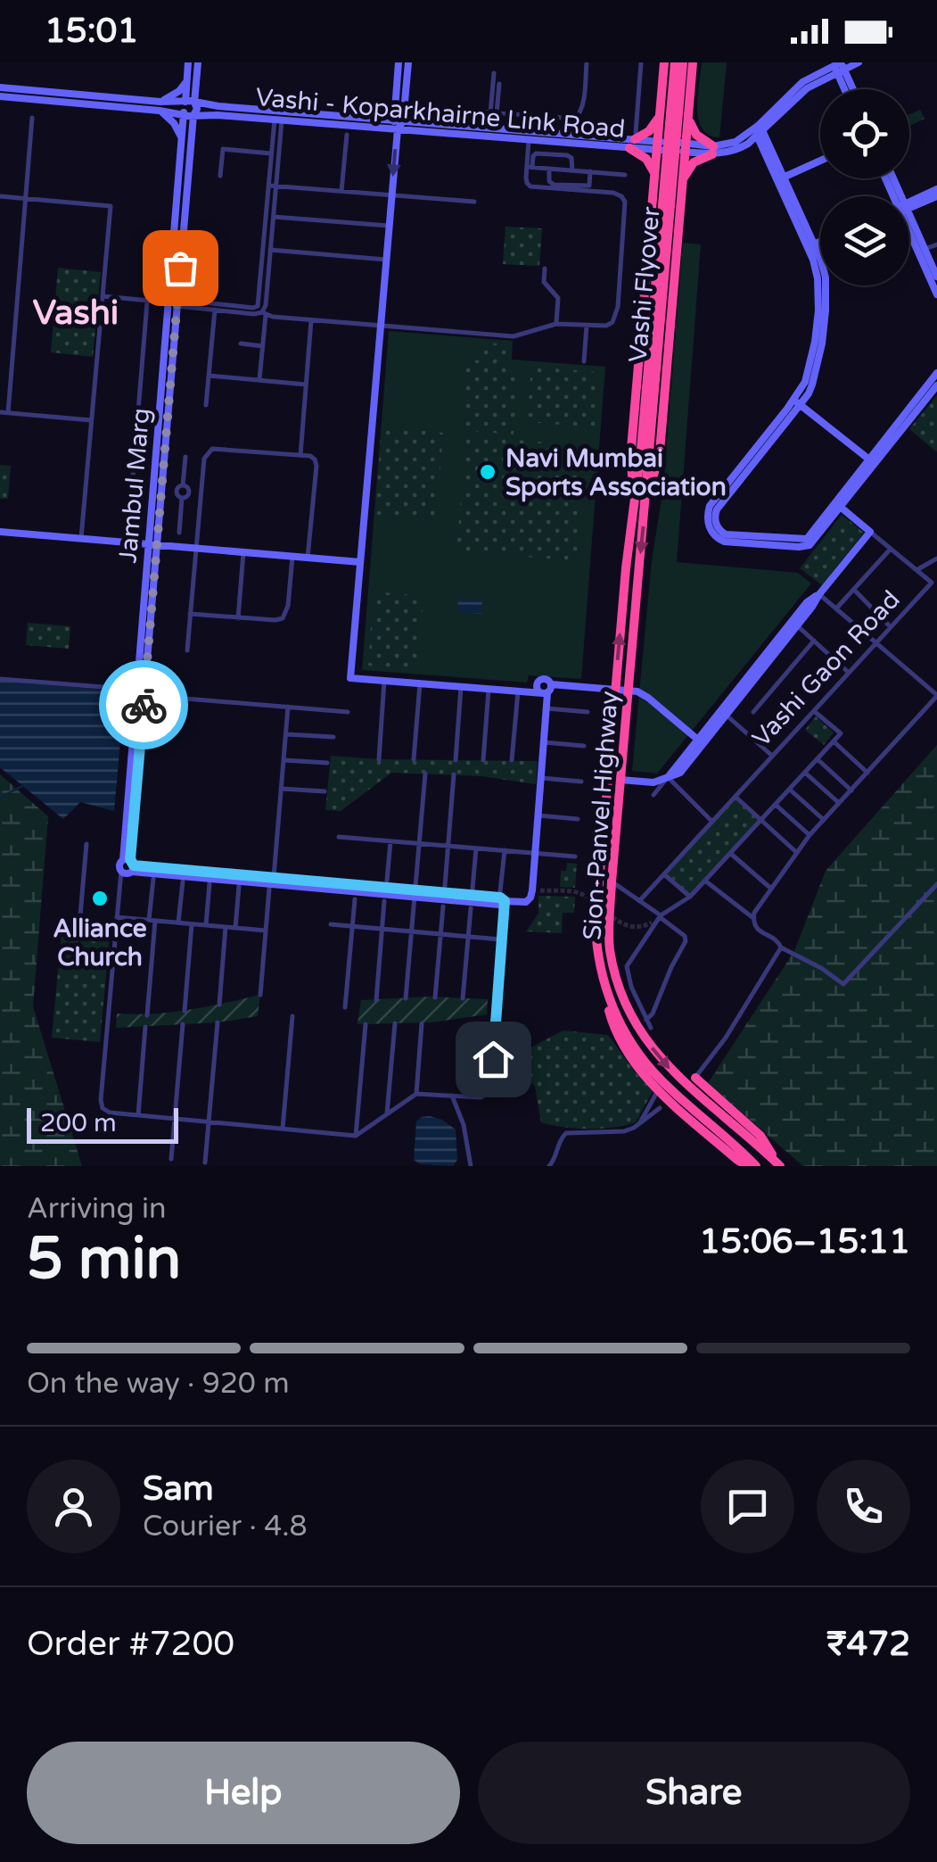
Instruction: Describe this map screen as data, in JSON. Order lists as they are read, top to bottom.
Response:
{
  "streets": {
    "highway": ["Vashi Flyover", "Sion-Panvel Highway"],
    "street": ["Vashi - Koparkhairne Link Road", "Jambul Marg", "Vashi Gaon Road"]
  },
  "crossings": [
    ["Vashi - Koparkhairne Link Road", "Jambul Marg"],
    ["Vashi Flyover", "Sion-Panvel Highway"]
  ],
  "districts": ["Vashi"],
  "places": ["Navi Mumbai Sports Association", "Alliance Church"],
  "scale_bar": "200 m",
  "page": {
    "status": "15:01",
    "scale": "200 m",
    "heading": ["5 min", "Arriving in", "15:06–15:11"],
    "panel": [
      "Sam",
      "Courier · 4.8",
      "Order #7200",
      "₹472"
    ],
    "bar": "On the way · 920 m",
    "buttons": ["Help", "Share"]
  }
}
